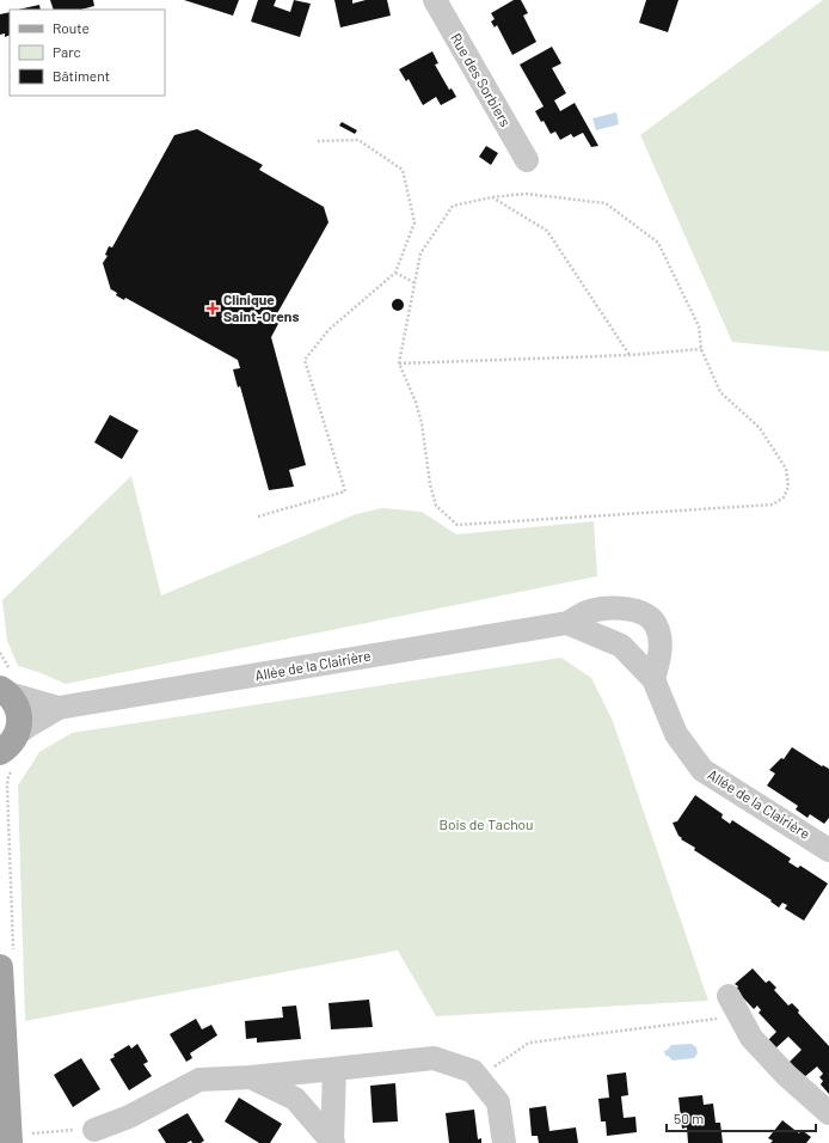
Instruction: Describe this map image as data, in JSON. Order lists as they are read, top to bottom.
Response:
{
  "streets": {
    "street": ["Rue des Sorbiers", "Allée de la Clairière"]
  },
  "parks": ["Bois de Tachou"],
  "places": {
    "health": ["Clinique Saint-Orens"]
  },
  "legend": ["Route", "Parc", "Bâtiment"],
  "scale_bar": "50 m"
}
